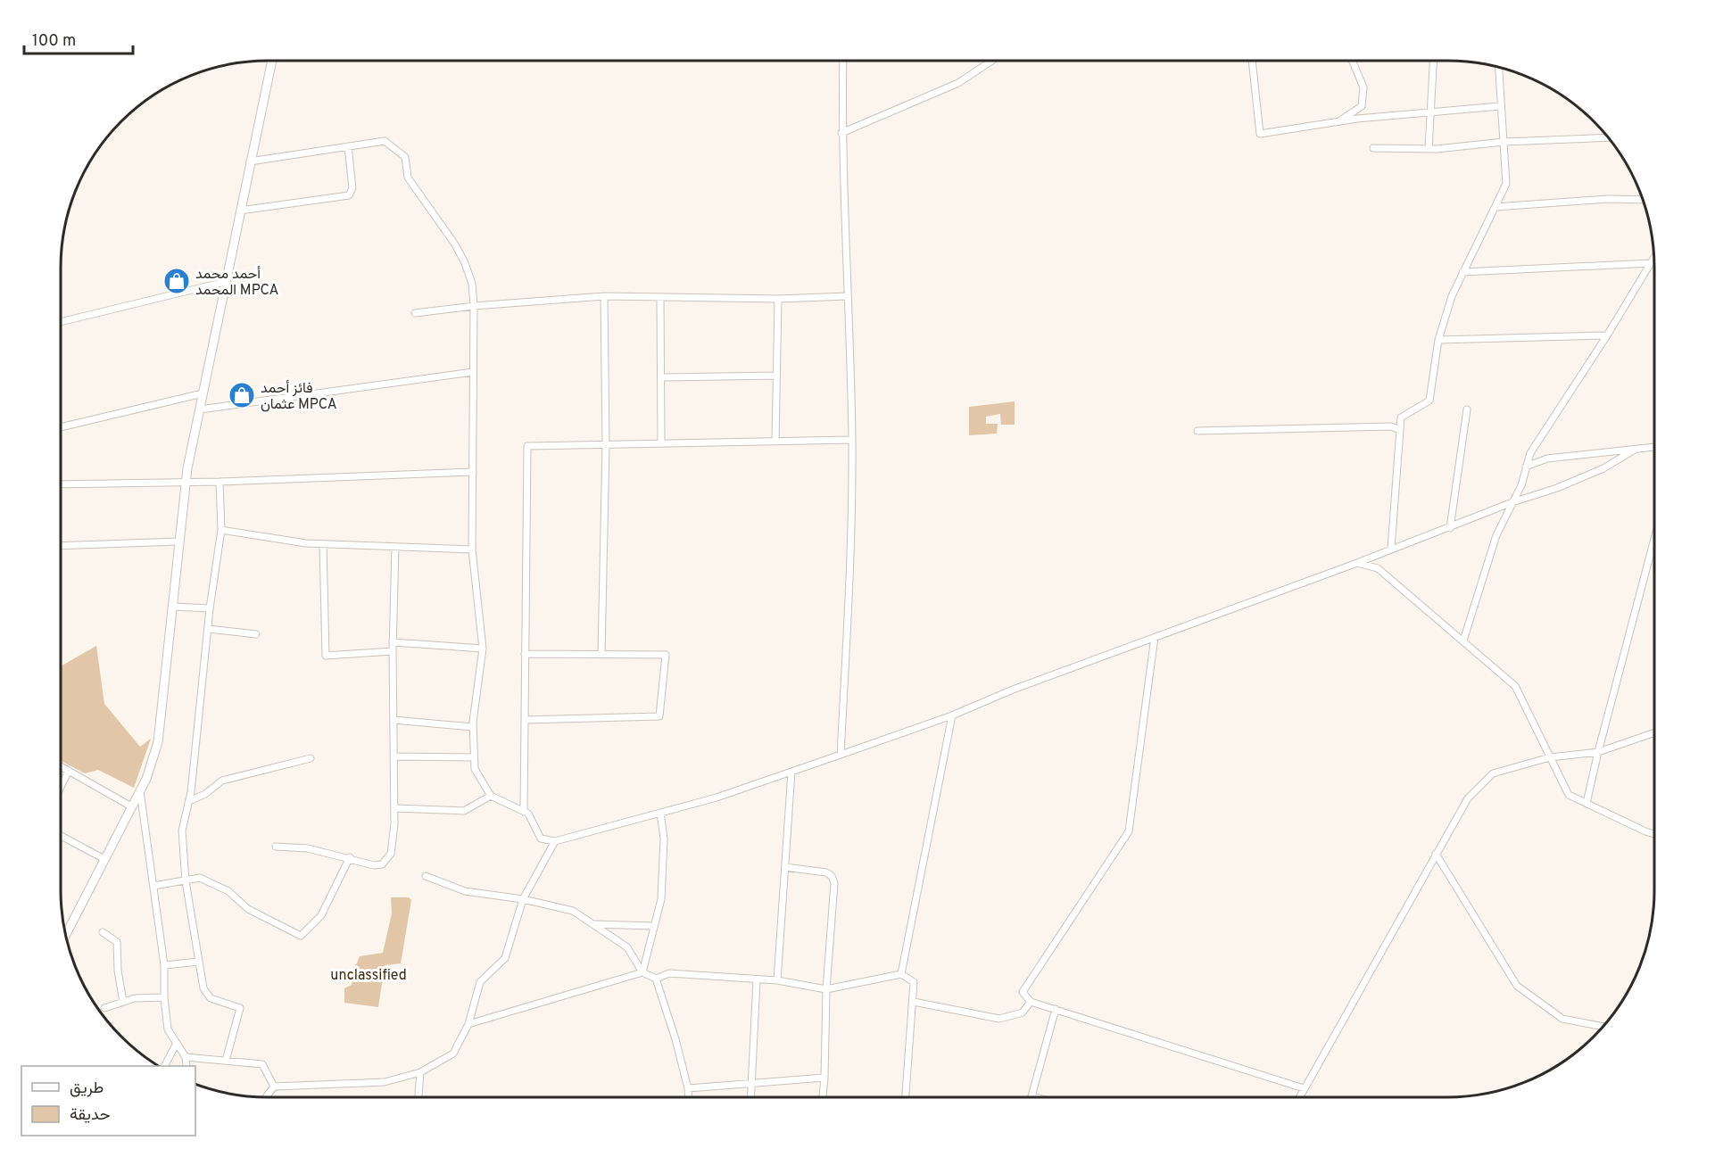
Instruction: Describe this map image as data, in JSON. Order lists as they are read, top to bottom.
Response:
{
  "parks": ["unclassified"],
  "places": {
    "shop": ["أحمد محمد المحمد MPCA", "فائز أحمد عثمان MPCA"]
  },
  "legend": ["طريق", "حديقة"],
  "scale_bar": "100 m"
}
